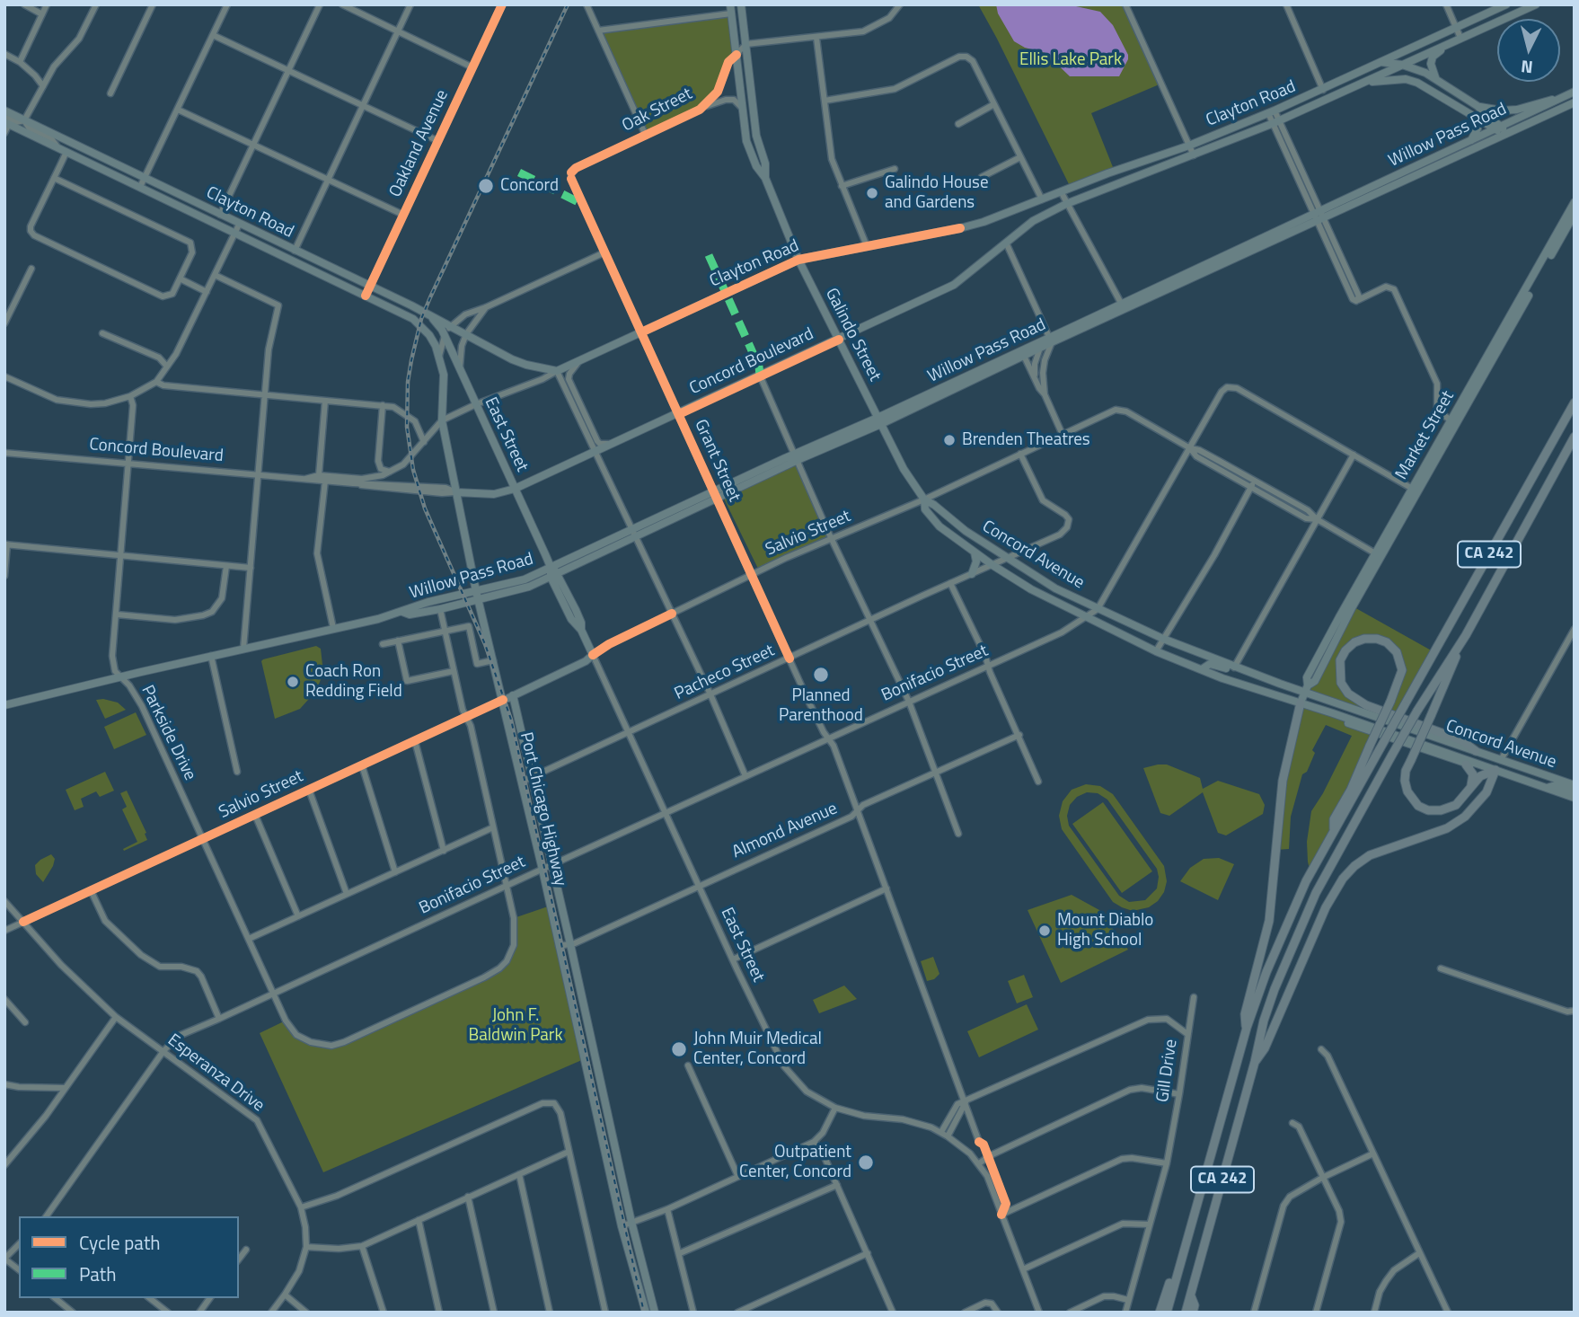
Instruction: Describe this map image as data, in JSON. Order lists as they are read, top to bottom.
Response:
{
  "streets": {
    "highway": ["CA 242"],
    "main road": [
      "Clayton Road",
      "Willow Pass Road",
      "Galindo Street",
      "Concord Boulevard",
      "East Street",
      "Market Street",
      "Salvio Street",
      "Concord Avenue",
      "Port Chicago Highway"
    ],
    "street": [
      "Oak Street",
      "Oakland Avenue",
      "Grant Street",
      "Pacheco Street",
      "Bonifacio Street",
      "Parkside Drive",
      "Almond Avenue",
      "Gill Drive",
      "Esperanza Drive"
    ]
  },
  "crossings": [
    ["Clayton Road", "Oakland Avenue"],
    ["Clayton Road", "Galindo Street"],
    ["Clayton Road", "Concord Boulevard"],
    ["Clayton Road", "East Street"],
    ["Clayton Road", "Grant Street"],
    ["Clayton Road", "Port Chicago Highway"],
    ["Oak Street", "Galindo Street"],
    ["Oak Street", "Grant Street"],
    ["Willow Pass Road", "Galindo Street"],
    ["Willow Pass Road", "East Street"],
    ["Willow Pass Road", "Grant Street"],
    ["Willow Pass Road", "Parkside Drive"],
    ["Willow Pass Road", "Port Chicago Highway"],
    ["Galindo Street", "Concord Boulevard"],
    ["Galindo Street", "Salvio Street"],
    ["Galindo Street", "Concord Avenue"],
    ["Concord Boulevard", "East Street"],
    ["Concord Boulevard", "Grant Street"],
    ["Concord Boulevard", "Parkside Drive"],
    ["Concord Boulevard", "Port Chicago Highway"],
    ["East Street", "Salvio Street"],
    ["East Street", "Pacheco Street"],
    ["East Street", "Bonifacio Street"],
    ["East Street", "Almond Avenue"],
    ["East Street", "Gill Drive"],
    ["Market Street", "Concord Avenue"],
    ["Grant Street", "Salvio Street"],
    ["Grant Street", "Pacheco Street"],
    ["Grant Street", "Bonifacio Street"],
    ["Grant Street", "Almond Avenue"],
    ["Grant Street", "Gill Drive"],
    ["Salvio Street", "Concord Avenue"],
    ["Salvio Street", "Pacheco Street"],
    ["Salvio Street", "Parkside Drive"],
    ["Salvio Street", "Port Chicago Highway"],
    ["Salvio Street", "Esperanza Drive"],
    ["Concord Avenue", "Pacheco Street"],
    ["Concord Avenue", "Bonifacio Street"],
    ["Pacheco Street", "Port Chicago Highway"],
    ["Bonifacio Street", "Parkside Drive"],
    ["Bonifacio Street", "Port Chicago Highway"],
    ["Bonifacio Street", "Esperanza Drive"],
    ["Port Chicago Highway", "Almond Avenue"]
  ],
  "parks": ["Ellis Lake Park", "John F. Baldwin Park"],
  "places": [
    "Concord",
    "Galindo House and Gardens",
    "Brenden Theatres",
    "Planned Parenthood",
    "Coach Ron Redding Field",
    "Mount Diablo High School",
    "John Muir Medical Center, Concord",
    "Outpatient Center, Concord"
  ],
  "legend": ["Cycle path", "Path"],
  "north": "bottom"
}
